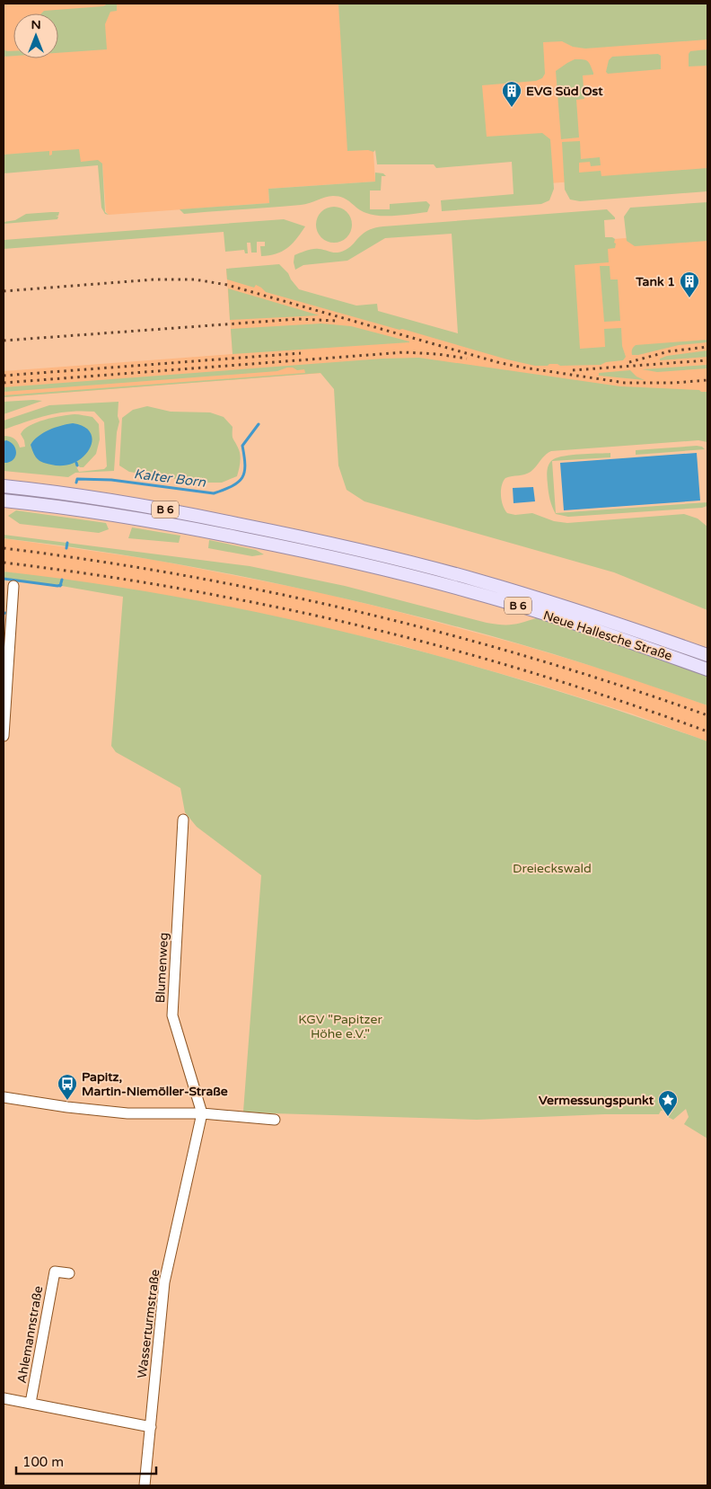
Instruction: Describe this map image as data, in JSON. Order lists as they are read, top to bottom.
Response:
{
  "streets": {
    "main road": ["B 6", "Neue Hallesche Straße"],
    "street": ["Blumenweg", "Wasserturmstraße", "Ahlemannstraße"]
  },
  "crossings": [
    ["Blumenweg", "Wasserturmstraße"],
    ["Wasserturmstraße", "Ahlemannstraße"]
  ],
  "water": ["Kalter Born"],
  "parks": ["Dreieckswald", "KGV \"Papitzer Höhe e.V.\""],
  "places": {
    "building": ["EVG Süd Ost", "Tank 1"],
    "bus stop": ["Papitz, Martin-Niemöller-Straße"],
    "place": ["Vermessungspunkt"]
  },
  "scale_bar": "100 m",
  "north": "top"
}
